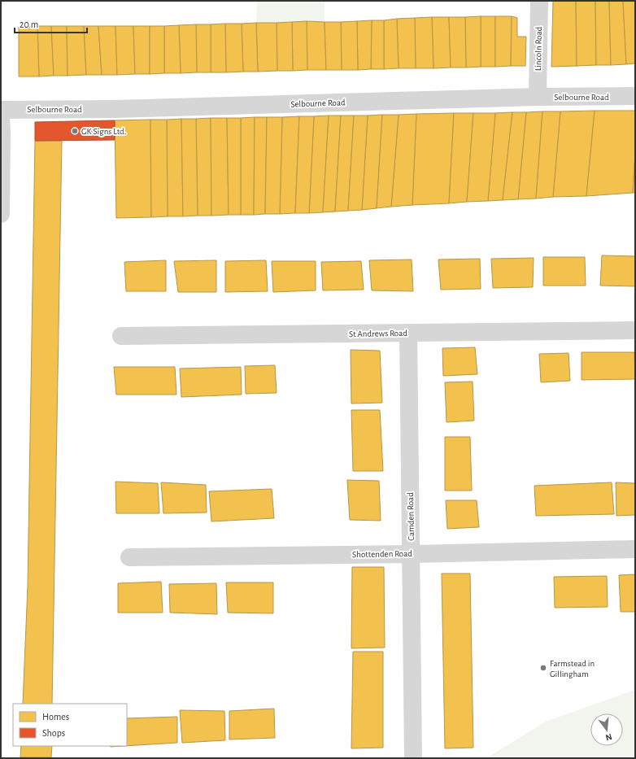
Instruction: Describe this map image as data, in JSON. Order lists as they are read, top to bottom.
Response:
{
  "streets": {
    "street": [
      "Lincoln Road",
      "Selbourne Road",
      "St Andrews Road",
      "Camden Road",
      "Shottenden Road"
    ]
  },
  "crossings": [
    ["Lincoln Road", "Selbourne Road"],
    ["St Andrews Road", "Camden Road"],
    ["Camden Road", "Shottenden Road"]
  ],
  "places": ["GK Signs Ltd.", "Farmstead in Gillingham"],
  "legend": ["Homes", "Shops"],
  "scale_bar": "20 m",
  "north": "bottom"
}
